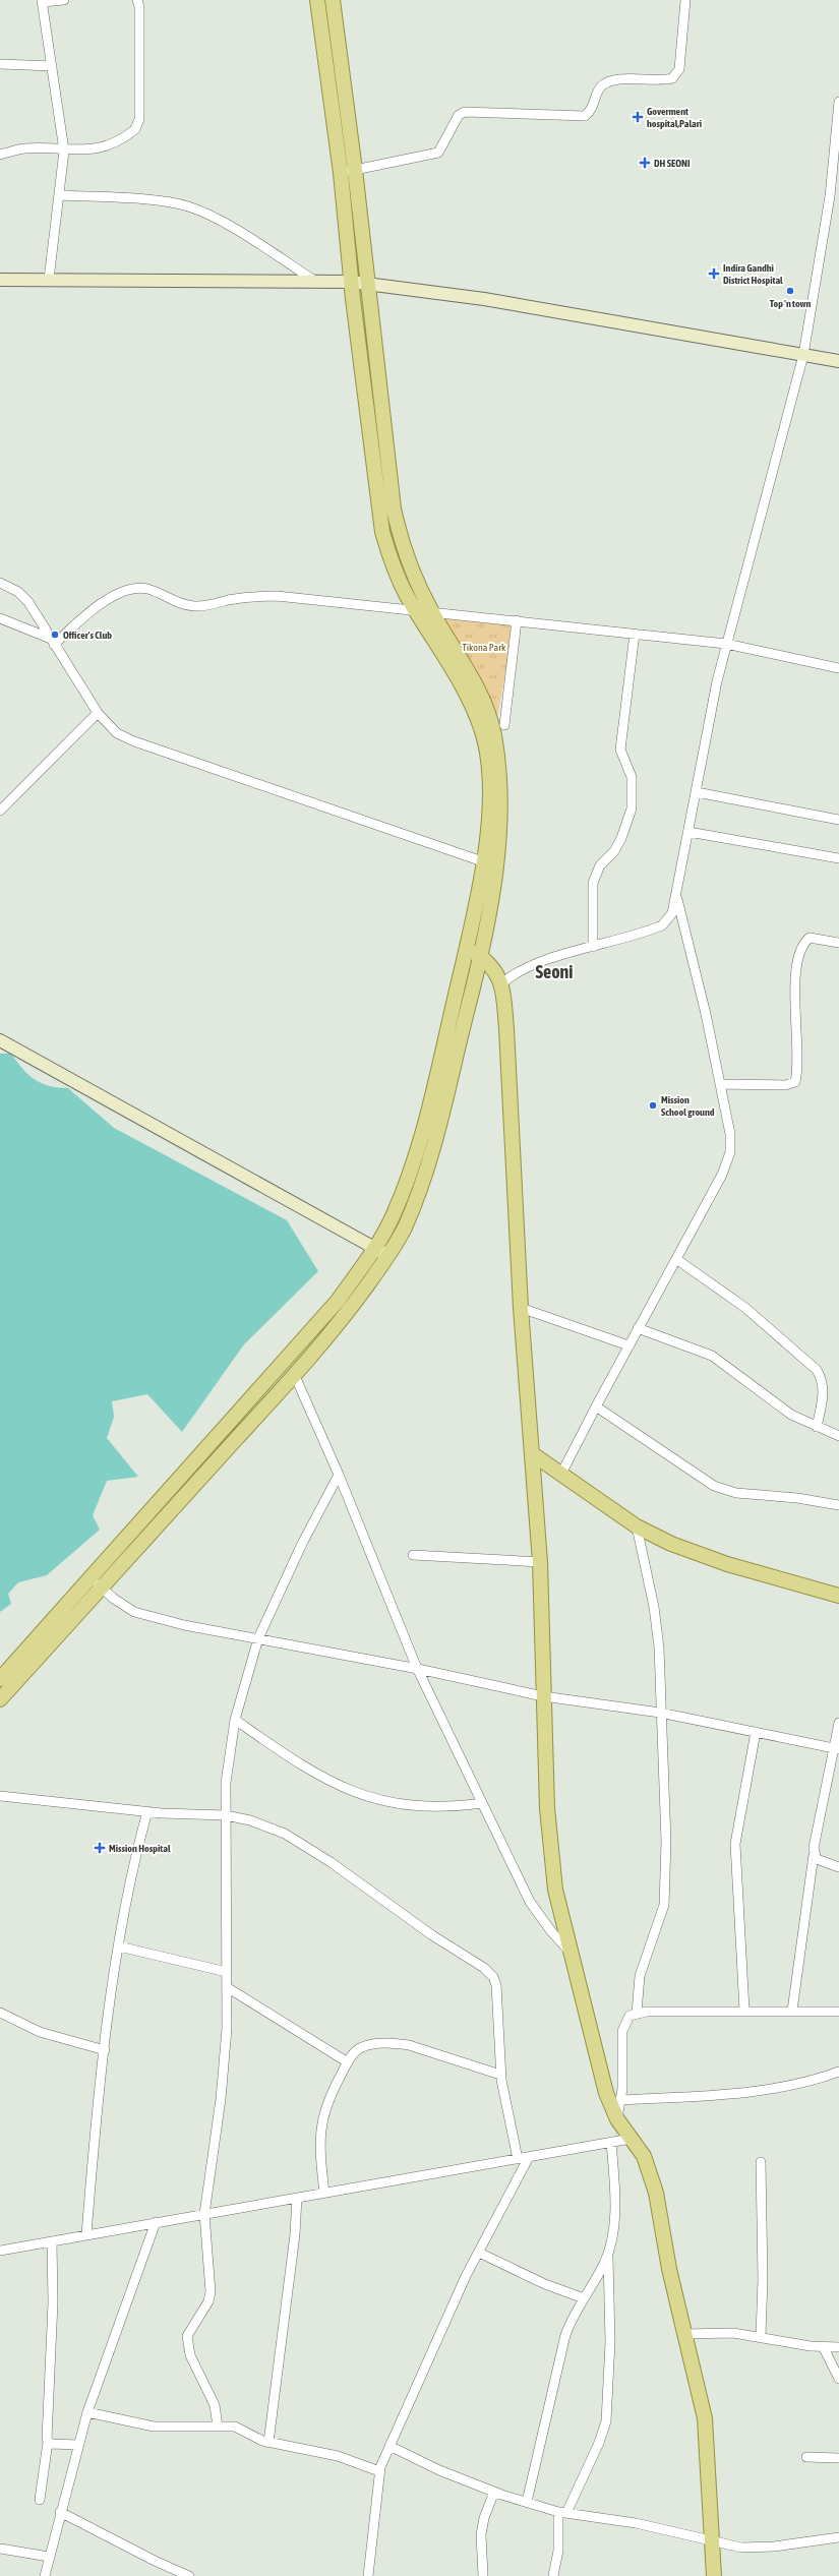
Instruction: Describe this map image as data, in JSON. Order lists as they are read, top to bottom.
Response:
{
  "districts": ["Seoni"],
  "parks": ["Tikona Park"],
  "places": {
    "health": [
      "Goverment hospital,Palari",
      "DH SEONI",
      "Indira Gandhi District Hospital",
      "Mission Hospital"
    ],
    "other": ["Top 'n town", "Officer's Club", "Mission School ground"]
  }
}
